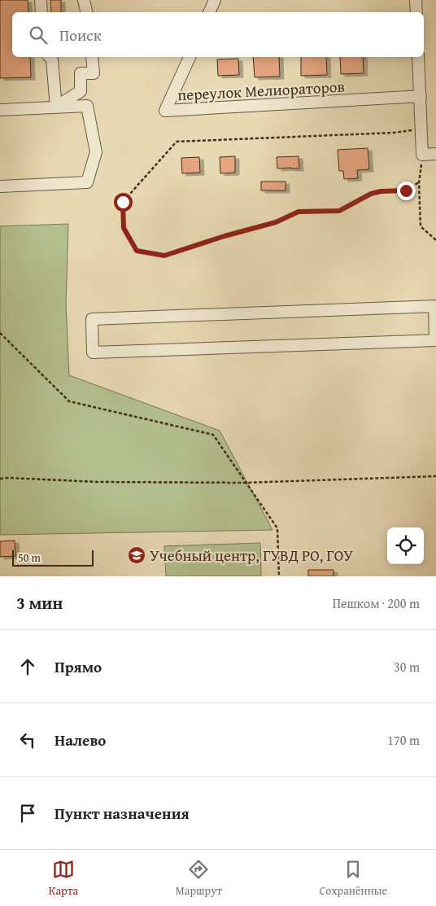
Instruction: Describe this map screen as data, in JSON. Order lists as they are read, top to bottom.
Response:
{
  "streets": {
    "street": ["переулок Мелиораторов"]
  },
  "places": {
    "school or university": ["Учебный центр, ГУВД РО, ГОУ"]
  },
  "scale_bar": "50 m",
  "page": {
    "search": "Поиск",
    "scale": "50 m",
    "heading": ["3 мин", "Пешком · 200 m"],
    "list": [
      ["Прямо", "30 m"],
      ["Налево", "170 m"],
      "Пункт назначения"
    ],
    "nav": ["Карта", "Маршрут", "Сохранённые"]
  }
}
